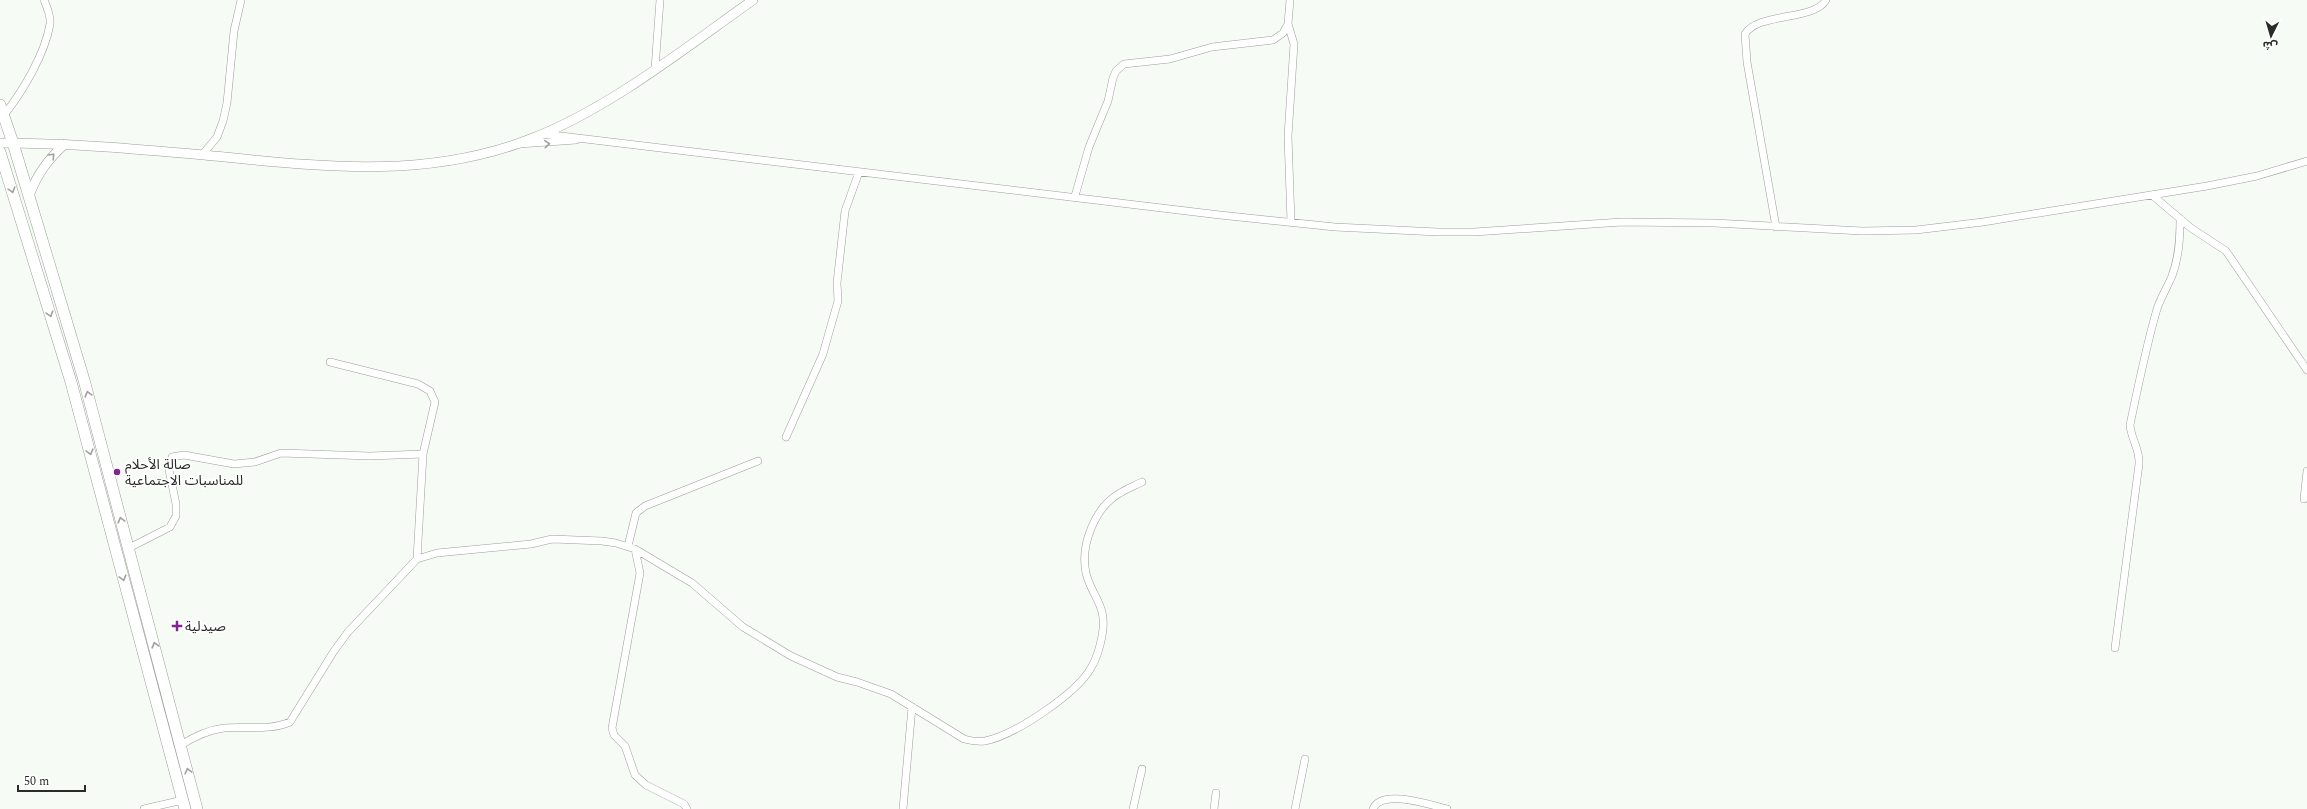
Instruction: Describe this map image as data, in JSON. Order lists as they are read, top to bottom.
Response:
{
  "places": {
    "other": ["صالة الأحلام للمناسبات الاجتماعية"],
    "health": ["صيدلية"]
  },
  "scale_bar": "50 m",
  "north": "bottom"
}
